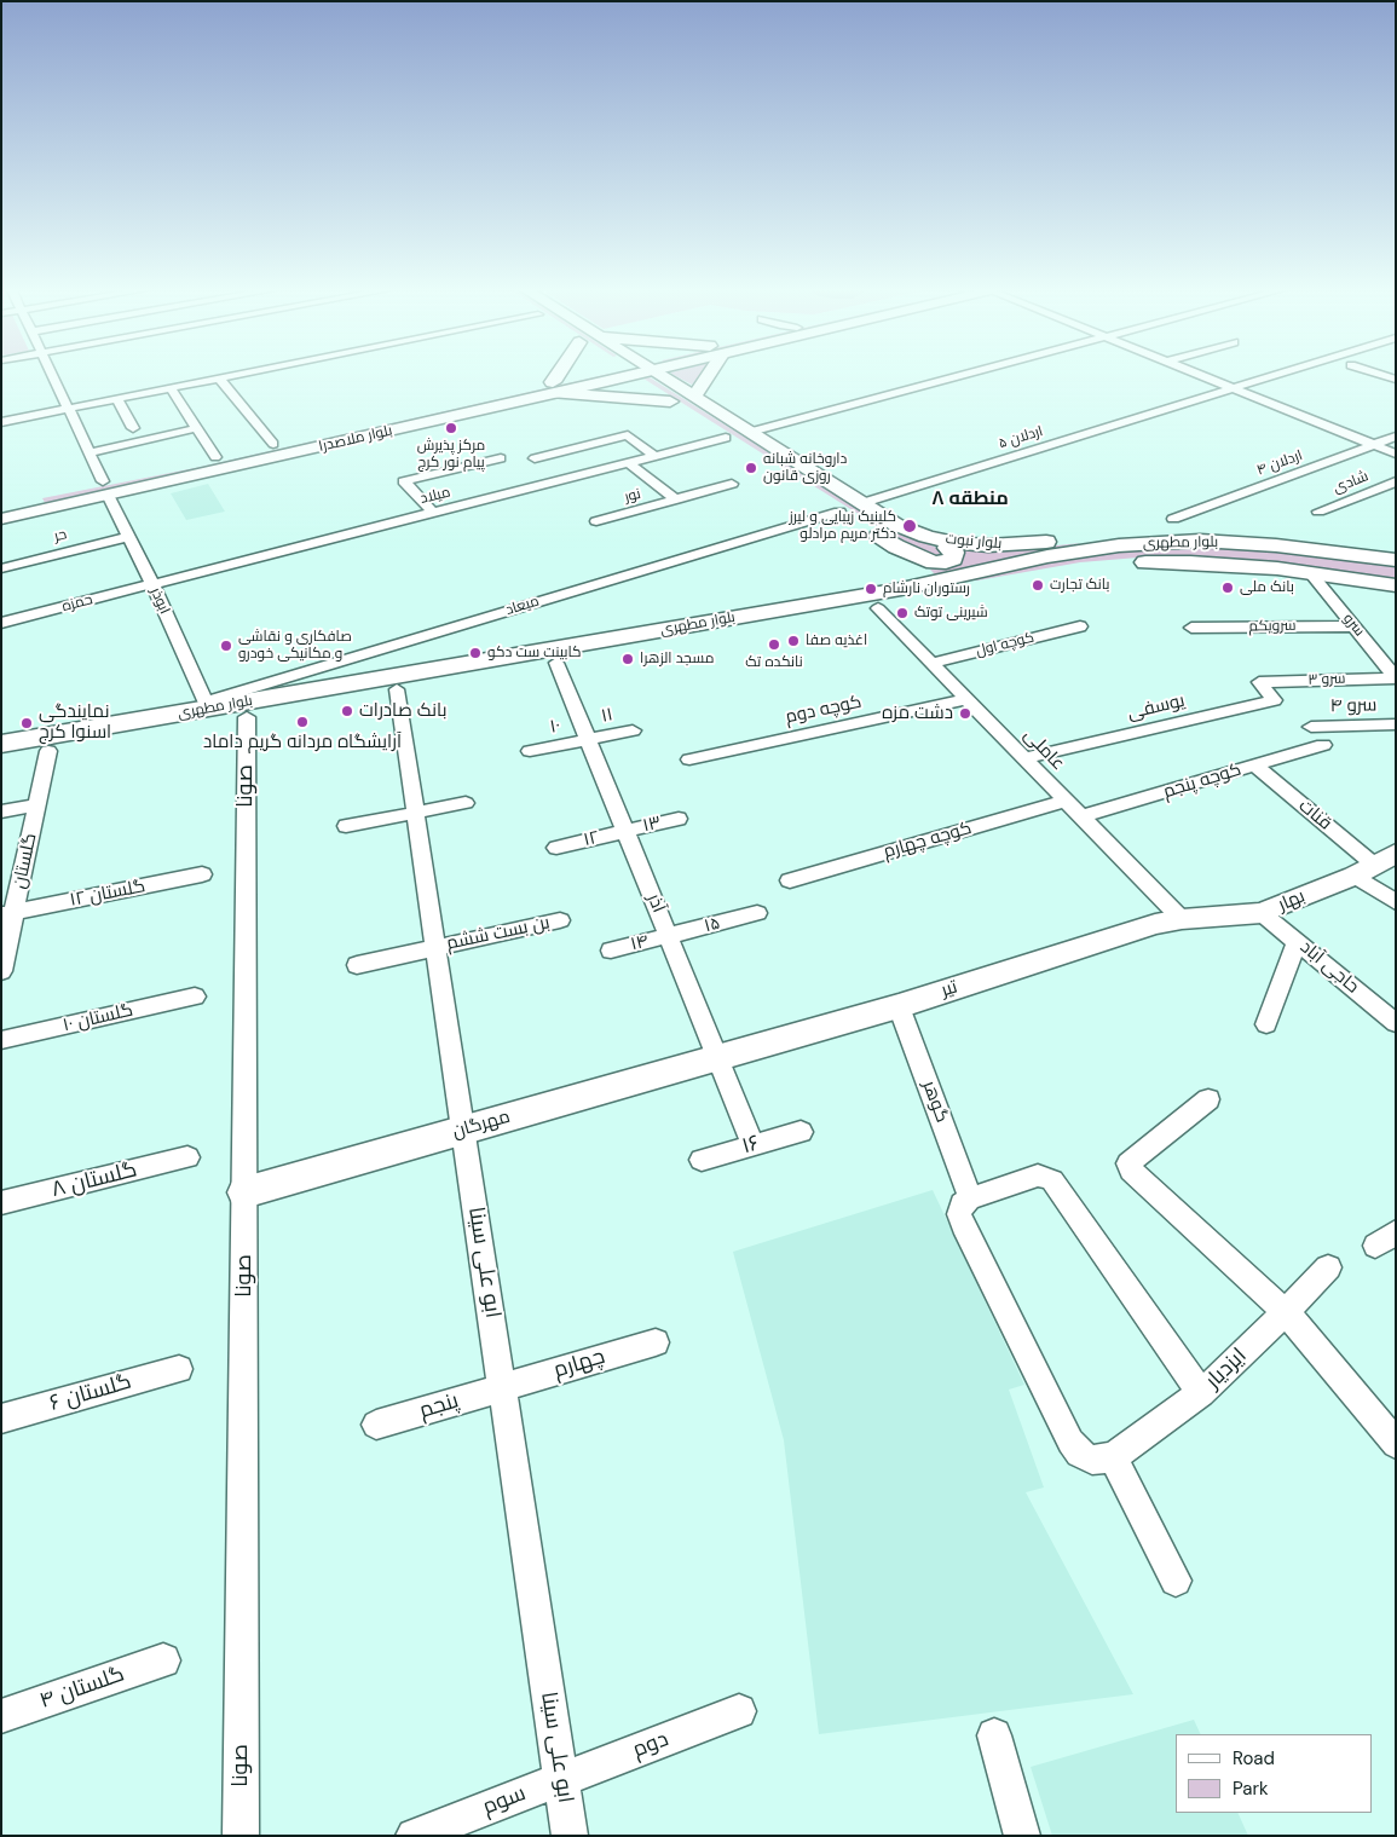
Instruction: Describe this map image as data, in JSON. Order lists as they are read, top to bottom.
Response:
{
  "streets": {
    "main road": [
      "بلوار ملاصدرا",
      "بلوار نبوت",
      "بلوار مطهری",
      "بهار",
      "تیر",
      "مهرگان"
    ],
    "street": [
      "اردلان ۵",
      "اردلان ۴",
      "شادی",
      "میلاد",
      "نور",
      "حر",
      "ابوذر",
      "حمزه",
      "میعاد",
      "سرو",
      "سرویکم",
      "کوچه اول",
      "سرو ۳",
      "سرو ۴",
      "یوسفی",
      "کوچه دوم",
      "۱۱",
      "۱۰",
      "عاملی",
      "کوچه پنجم",
      "صونا",
      "قنات",
      "۱۳",
      "۱۲",
      "کوچه چهارم",
      "گلستان",
      "گلستان ۱۲",
      "آذر",
      "۱۵",
      "بن بست ششم",
      "۱۴",
      "حاجی آباد",
      "گلستان ۱۰",
      "گوهر",
      "۱۶",
      "گلستان ۸",
      "ابو علی سینا",
      "چهارم",
      "ایزدیار",
      "گلستان ۶",
      "پنجم",
      "گلستان ۴",
      "دوم",
      "سوم"
    ]
  },
  "crossings": [
    ["اردلان ۵", "بلوار نبوت"],
    ["بلوار ملاصدرا", "ابوذر"],
    ["میلاد", "نور"],
    ["میلاد", "ابوذر"],
    ["میلاد", "حمزه"],
    ["حر", "ابوذر"],
    ["بلوار نبوت", "بلوار مطهری"],
    ["بلوار مطهری", "ابوذر"],
    ["بلوار مطهری", "میعاد"],
    ["بلوار مطهری", "سرو"],
    ["بلوار مطهری", "عاملی"],
    ["بلوار مطهری", "صونا"],
    ["بلوار مطهری", "گلستان"],
    ["بلوار مطهری", "آذر"],
    ["بلوار مطهری", "ابو علی سینا"],
    ["ابوذر", "حمزه"],
    ["ابوذر", "میعاد"],
    ["سرو", "سرویکم"],
    ["سرو", "سرو ۳"],
    ["کوچه اول", "عاملی"],
    ["سرو ۳", "یوسفی"],
    ["یوسفی", "عاملی"],
    ["کوچه دوم", "عاملی"],
    ["۱۱", "۱۰"],
    ["۱۱", "آذر"],
    ["۱۰", "آذر"],
    ["عاملی", "کوچه پنجم"],
    ["عاملی", "کوچه چهارم"],
    ["عاملی", "بهار"],
    ["عاملی", "تیر"],
    ["کوچه پنجم", "قنات"],
    ["صونا", "مهرگان"],
    ["قنات", "بهار"],
    ["۱۳", "۱۲"],
    ["۱۳", "آذر"],
    ["۱۲", "آذر"],
    ["گلستان", "گلستان ۱۲"],
    ["بهار", "حاجی آباد"],
    ["بهار", "تیر"],
    ["آذر", "۱۵"],
    ["آذر", "۱۴"],
    ["آذر", "تیر"],
    ["آذر", "مهرگان"],
    ["آذر", "۱۶"],
    ["۱۵", "۱۴"],
    ["بن بست ششم", "ابو علی سینا"],
    ["تیر", "گوهر"],
    ["تیر", "مهرگان"],
    ["مهرگان", "ابو علی سینا"],
    ["ابو علی سینا", "چهارم"],
    ["ابو علی سینا", "پنجم"],
    ["ابو علی سینا", "دوم"],
    ["ابو علی سینا", "سوم"],
    ["چهارم", "پنجم"],
    ["دوم", "سوم"]
  ],
  "districts": ["منطقه ۸"],
  "places": [
    "مرکز پذیرش پیام نور کرج",
    "داروخانه شبانه روزی قانون",
    "کلینیک زیبایی و لیرز دکتر مریم مرادلو",
    "بانک تجارت",
    "بانک ملی",
    "رستوران نارشام",
    "شیرینی توتک",
    "اغذیه صفا",
    "نانکده تک",
    "صافکاری و نقاشی و مکانیکی خودرو",
    "کابینت ست دکو",
    "مسجد الزهرا",
    "بانک صادرات",
    "دشت مزه",
    "آرایشگاه مردانه گریم داماد",
    "نمایندگی اسنوا کرج"
  ],
  "legend": ["Road", "Park"]
}
